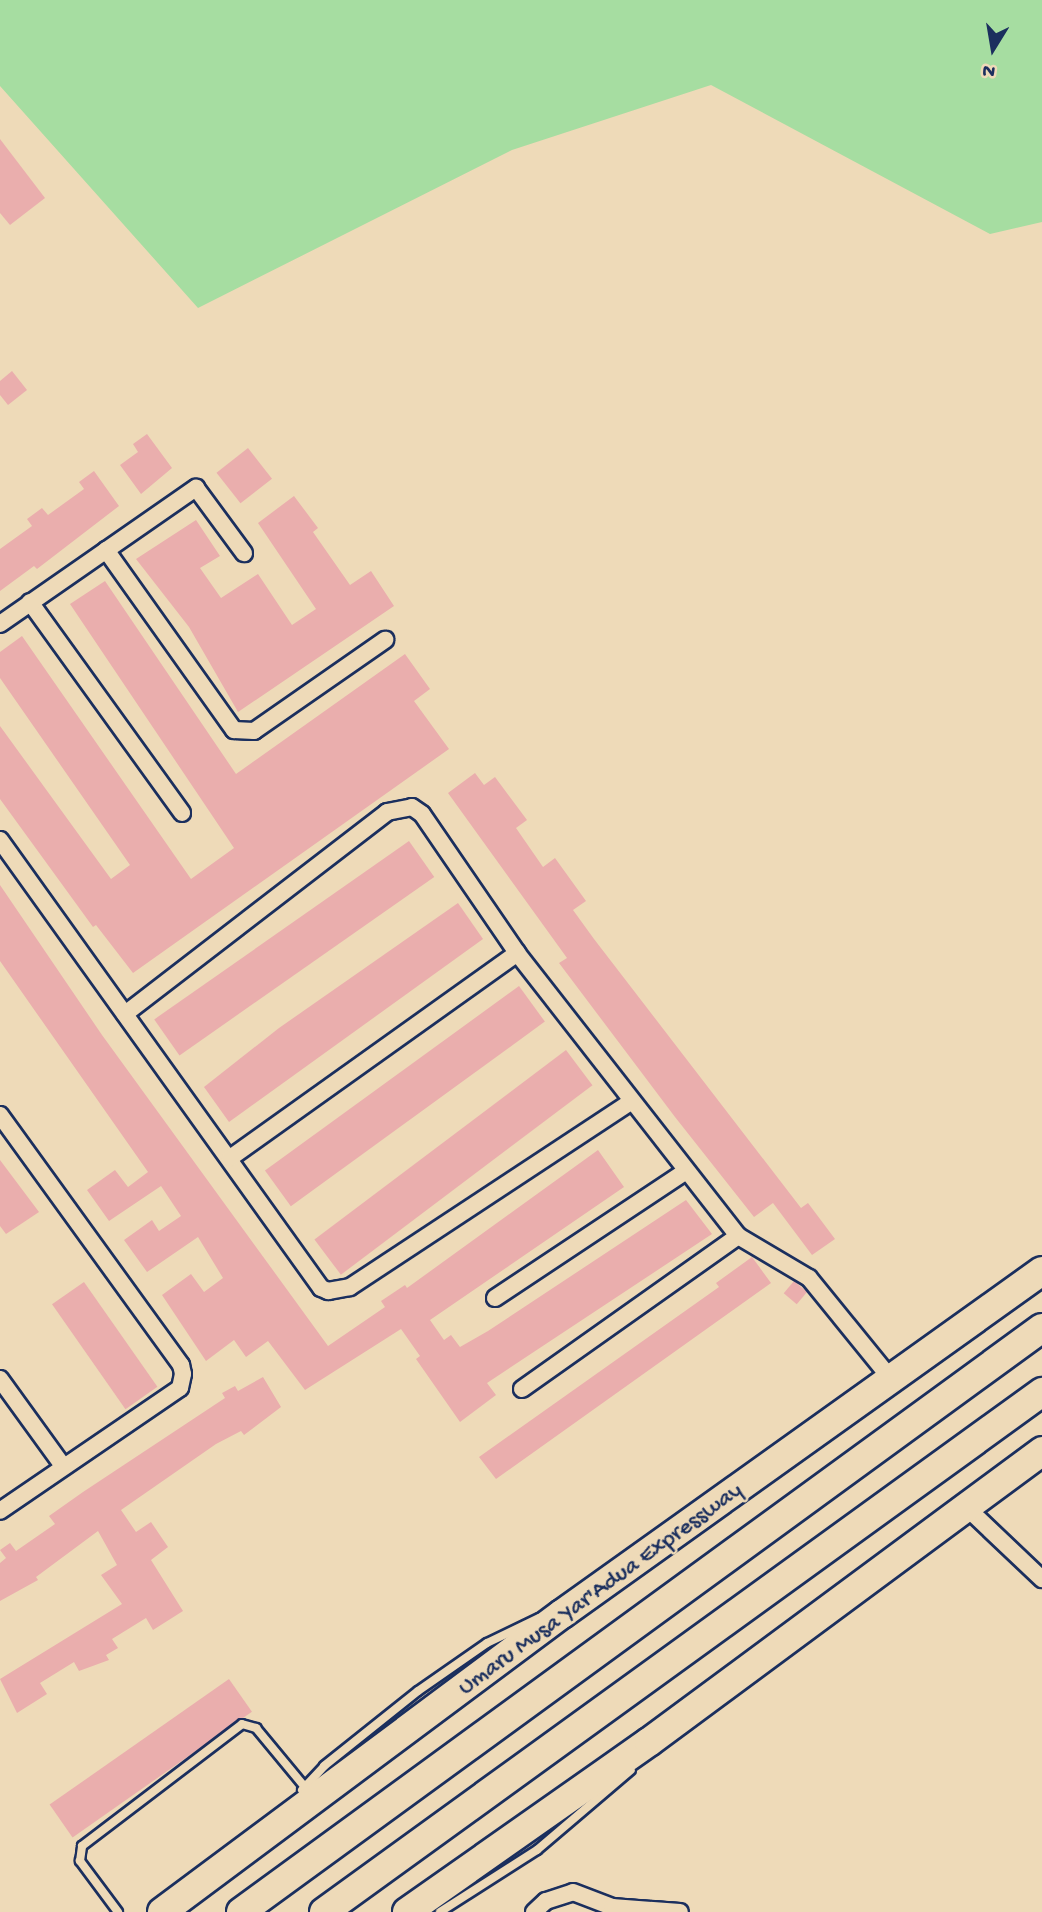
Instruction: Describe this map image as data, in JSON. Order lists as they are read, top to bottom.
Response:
{
  "streets": {
    "highway": ["Umaru Musa Yar'Adua Expressway"]
  },
  "north": "bottom"
}
